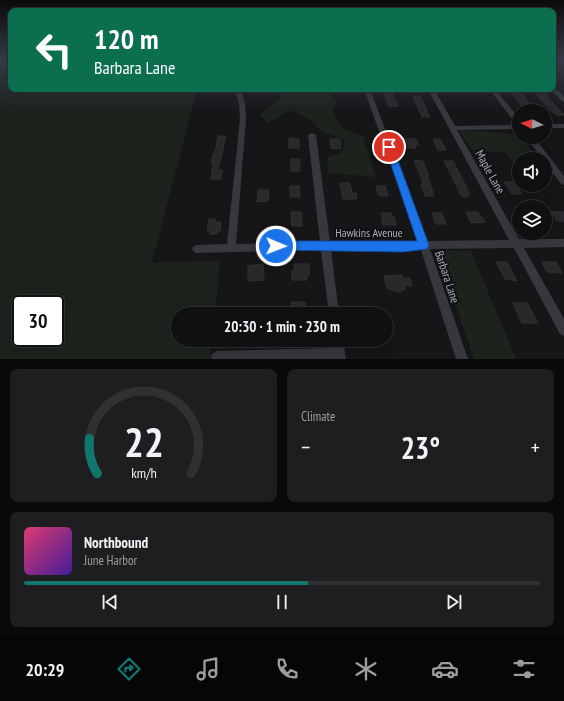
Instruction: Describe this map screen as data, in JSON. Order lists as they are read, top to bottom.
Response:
{
  "streets": {
    "street": ["Maple Lane", "Hawkins Avenue", "Barbara Lane"]
  },
  "crossings": [
    ["Maple Lane", "Hawkins Avenue"],
    ["Hawkins Avenue", "Barbara Lane"]
  ],
  "north": "left",
  "page": {
    "turn": ["120 m", "Barbara Lane"],
    "limit": "30",
    "trip": "20:30 · 1 min · 230 m",
    "tile": "Climate",
    "heat": ["−", "23°", "+"],
    "song": ["Northbound", "June Harbor"],
    "tabs": "20:29",
    "gauge": ["22", "km/h"]
  }
}
